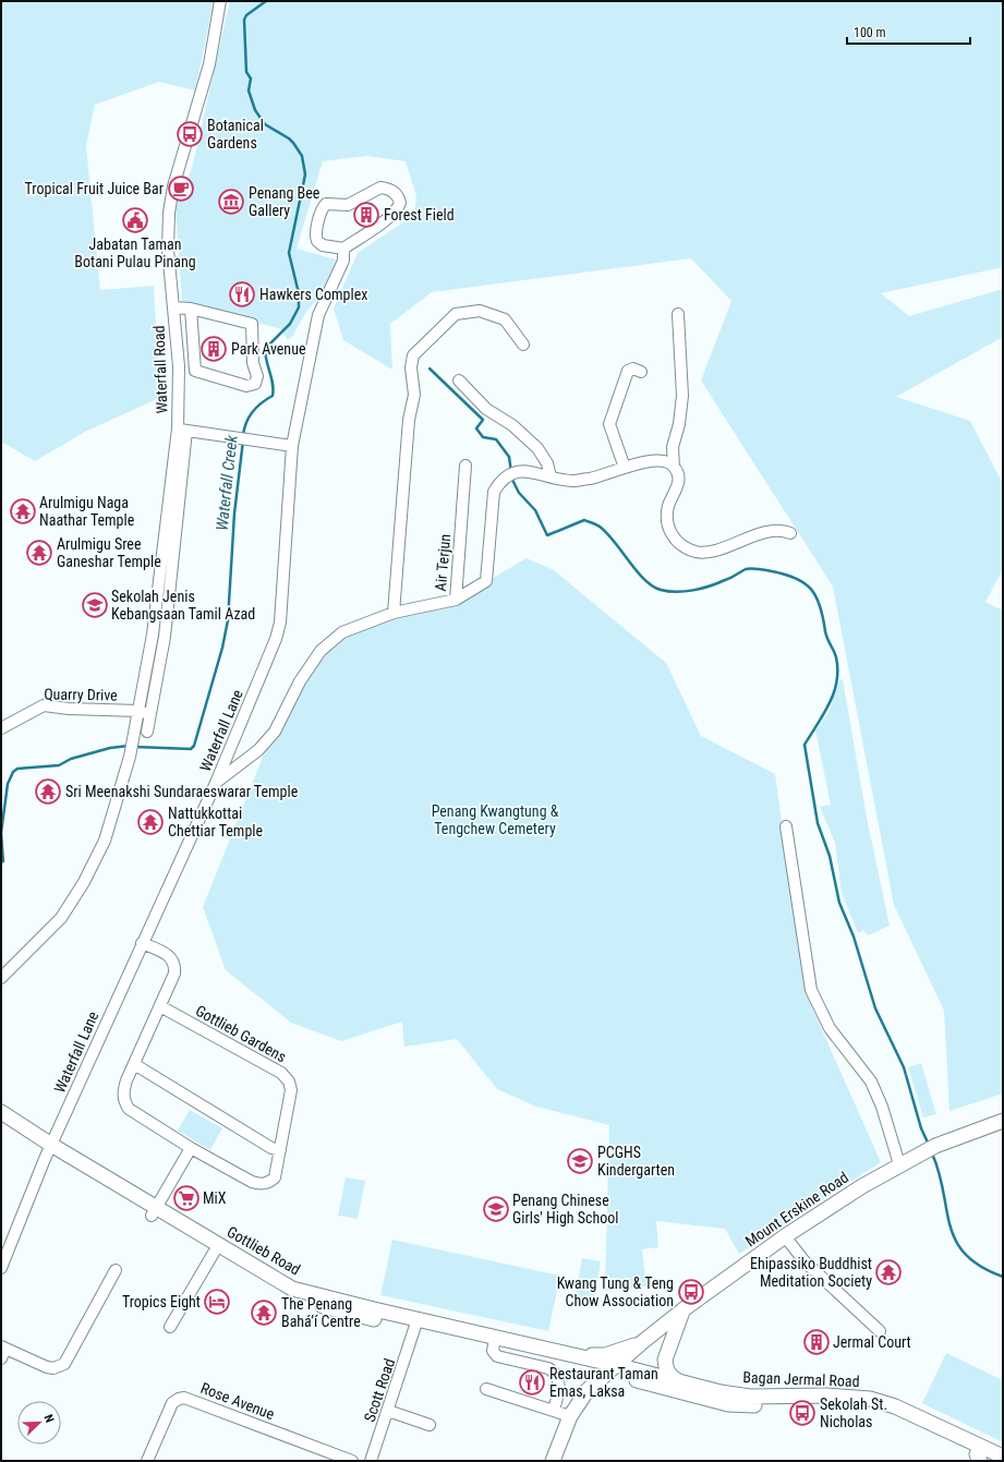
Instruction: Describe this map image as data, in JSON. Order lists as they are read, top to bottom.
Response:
{
  "streets": {
    "main road": ["Mount Erskine Road", "Gottlieb Road", "Bagan Jermal Road"],
    "street": [
      "Waterfall Road",
      "Air Terjun",
      "Quarry Drive",
      "Waterfall Lane",
      "Gottlieb Gardens",
      "Scott Road",
      "Rose Avenue"
    ]
  },
  "crossings": [
    ["Waterfall Road", "Quarry Drive"],
    ["Air Terjun", "Waterfall Lane"],
    ["Waterfall Lane", "Gottlieb Gardens"],
    ["Waterfall Lane", "Gottlieb Road"],
    ["Mount Erskine Road", "Gottlieb Road"],
    ["Mount Erskine Road", "Bagan Jermal Road"],
    ["Gottlieb Road", "Bagan Jermal Road"],
    ["Gottlieb Road", "Scott Road"]
  ],
  "water": ["Waterfall Creek"],
  "parks": ["Penang Kwangtung & Tengchew Cemetery"],
  "places": {
    "bus stop": ["Botanical Gardens", "Kwang Tung & Teng Chow Association", "Sekolah St. Nicholas"],
    "cafe": ["Tropical Fruit Juice Bar"],
    "museum": ["Penang Bee Gallery"],
    "building": ["Forest Field", "Park Avenue", "Jermal Court"],
    "public building": ["Jabatan Taman Botani Pulau Pinang"],
    "restaurant": ["Hawkers Complex", "Restaurant Taman Emas, Laksa"],
    "temple": [
      "Arulmigu Naga Naathar Temple",
      "Arulmigu Sree Ganeshar Temple",
      "Sri Meenakshi Sundaraeswarar Temple",
      "Nattukkottai Chettiar Temple",
      "Ehipassiko Buddhist Meditation Society",
      "The Penang Bahá’í Centre"
    ],
    "school or university": ["Sekolah Jenis Kebangsaan Tamil Azad", "PCGHS Kindergarten", "Penang Chinese Girls' High School"],
    "supermarket": ["MiX"],
    "hotel": ["Tropics Eight"]
  },
  "scale_bar": "100 m",
  "north": "top right"
}
